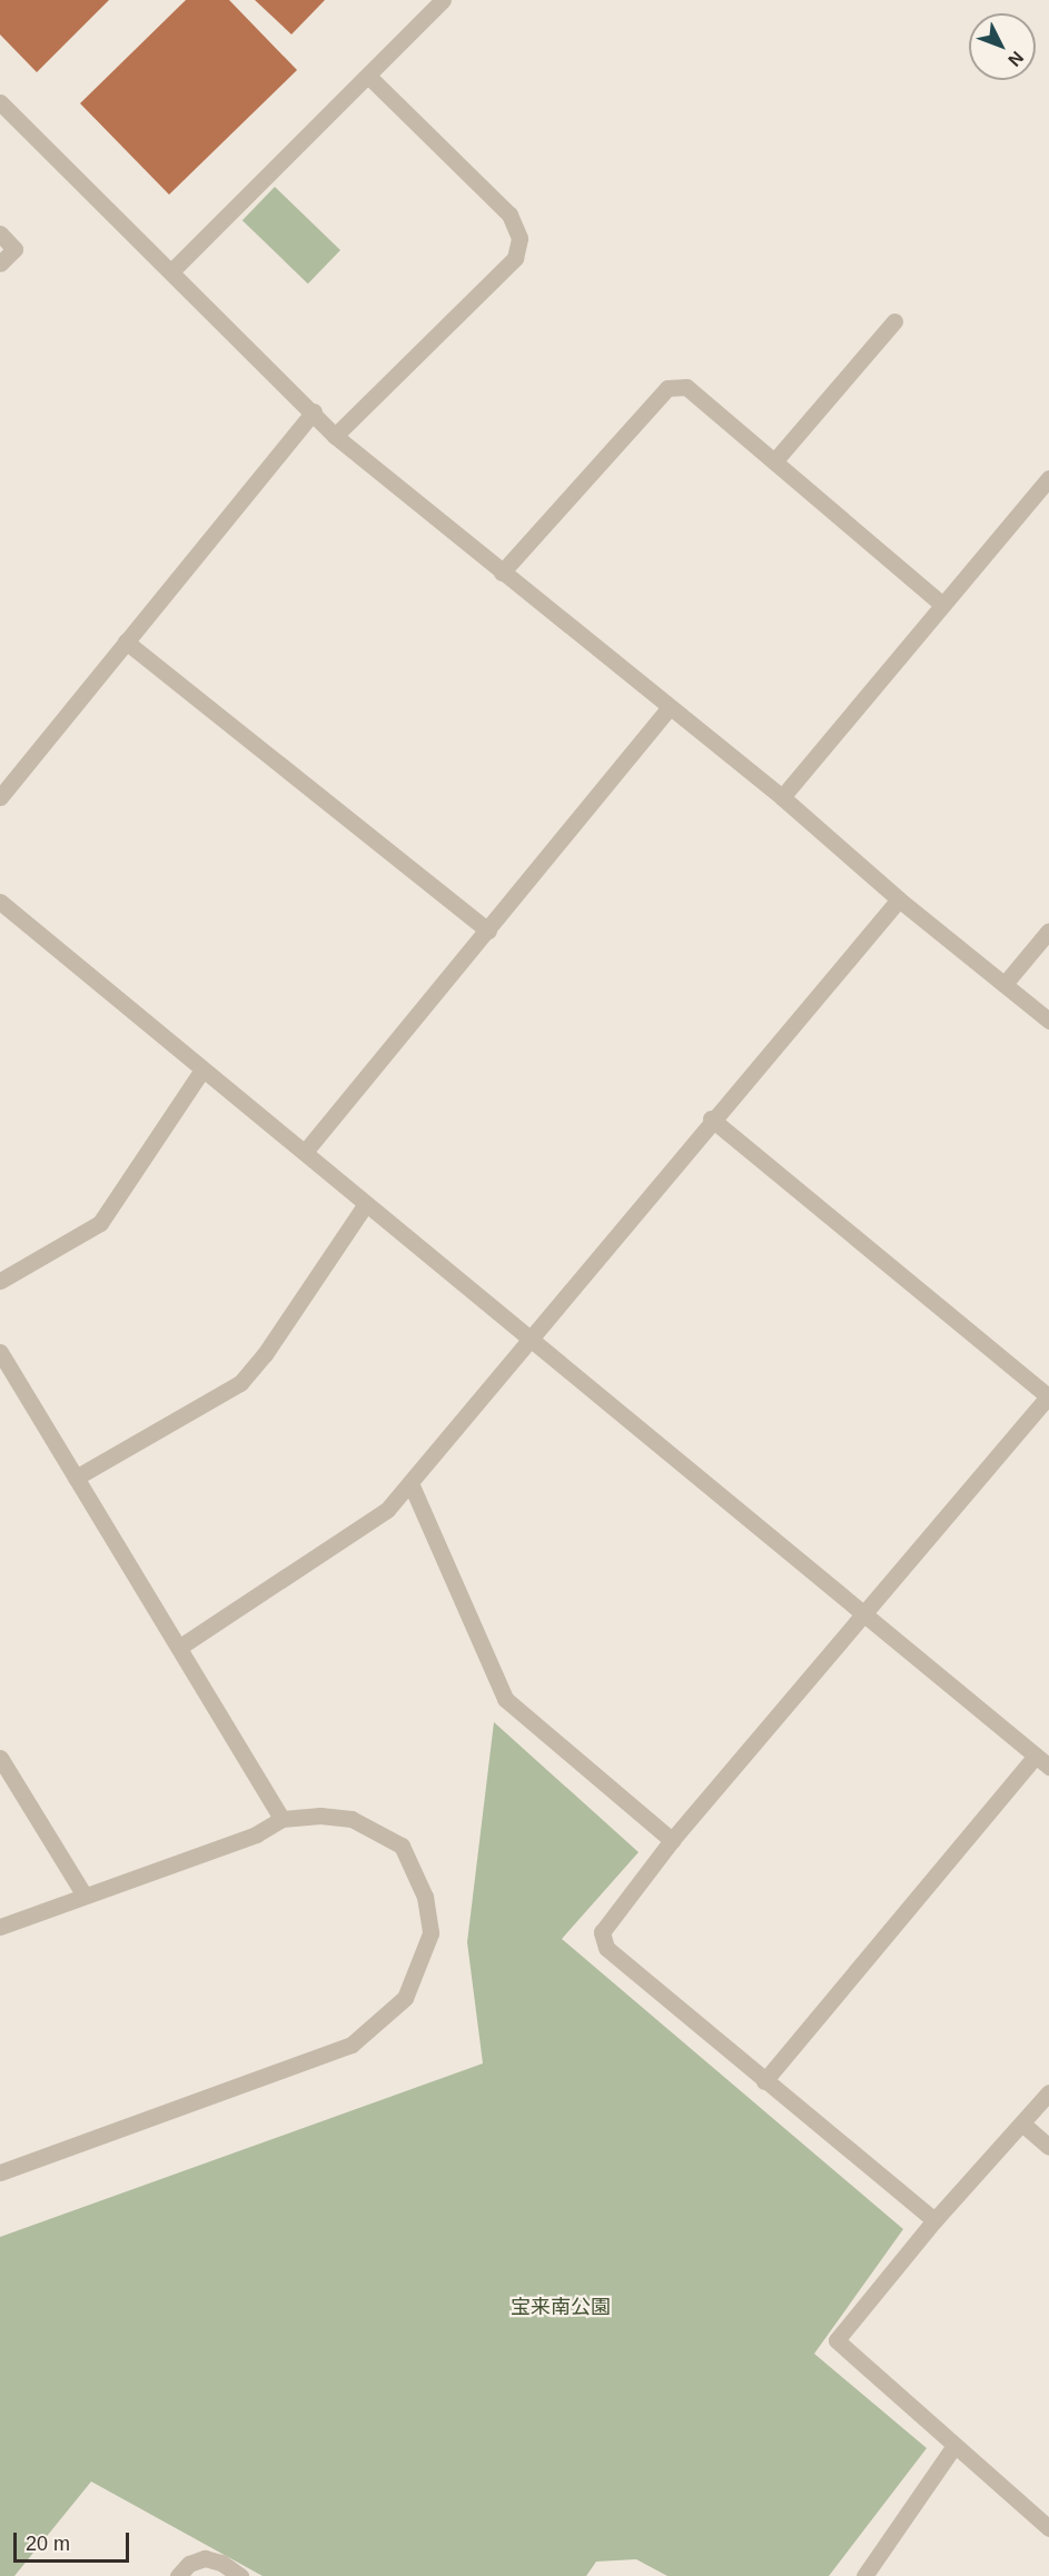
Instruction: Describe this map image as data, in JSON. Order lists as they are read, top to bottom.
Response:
{
  "parks": ["宝来南公園"],
  "scale_bar": "20 m",
  "north": "bottom right"
}
